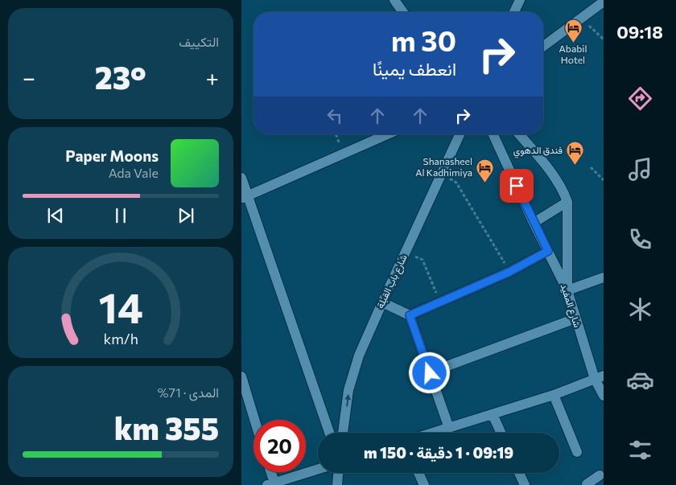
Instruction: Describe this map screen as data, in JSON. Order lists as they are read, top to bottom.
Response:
{
  "streets": {
    "street": ["شارع باب القبلة", "شارع المفيد"]
  },
  "one_way": ["شارع باب القبلة"],
  "places": {
    "hotel": ["Ababil Hotel", "فندق الدهوي", "Shanasheel Al Kadhimiya"]
  },
  "page": {
    "tabs": "09:18",
    "tile": [
      "التكييف",
      ["المدى · 71%", "355 km"]
    ],
    "turn": ["30 m", "انعطف يمينًا"],
    "heat": ["−", "23°", "+"],
    "song": ["Paper Moons", "Ada Vale"],
    "limit": "20",
    "trip": "09:19 · 1 دقيقة · 150 m",
    "gauge": ["14", "km/h"]
  }
}
